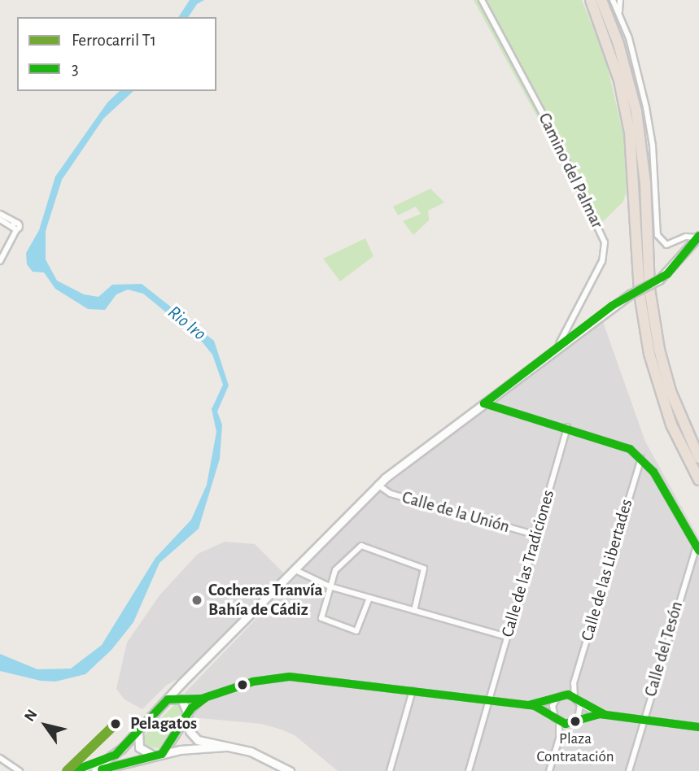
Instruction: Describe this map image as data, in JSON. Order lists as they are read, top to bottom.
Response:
{
  "streets": {
    "street": [
      "Camino del Palmar",
      "Calle de la Unión",
      "Calle de las Tradiciones",
      "Calle de las Libertades",
      "Calle del Tesón"
    ]
  },
  "crossings": [
    ["Calle de la Unión", "Calle de las Tradiciones"]
  ],
  "water": ["Rio Iro"],
  "places": ["Cocheras Tranvía Bahía de Cádiz", "Plaza Contratación", "Pelagatos"],
  "lines": ["transit line 3", "rail line T1"],
  "legend": ["Ferrocarril T1", "3"],
  "north": "top left"
}
